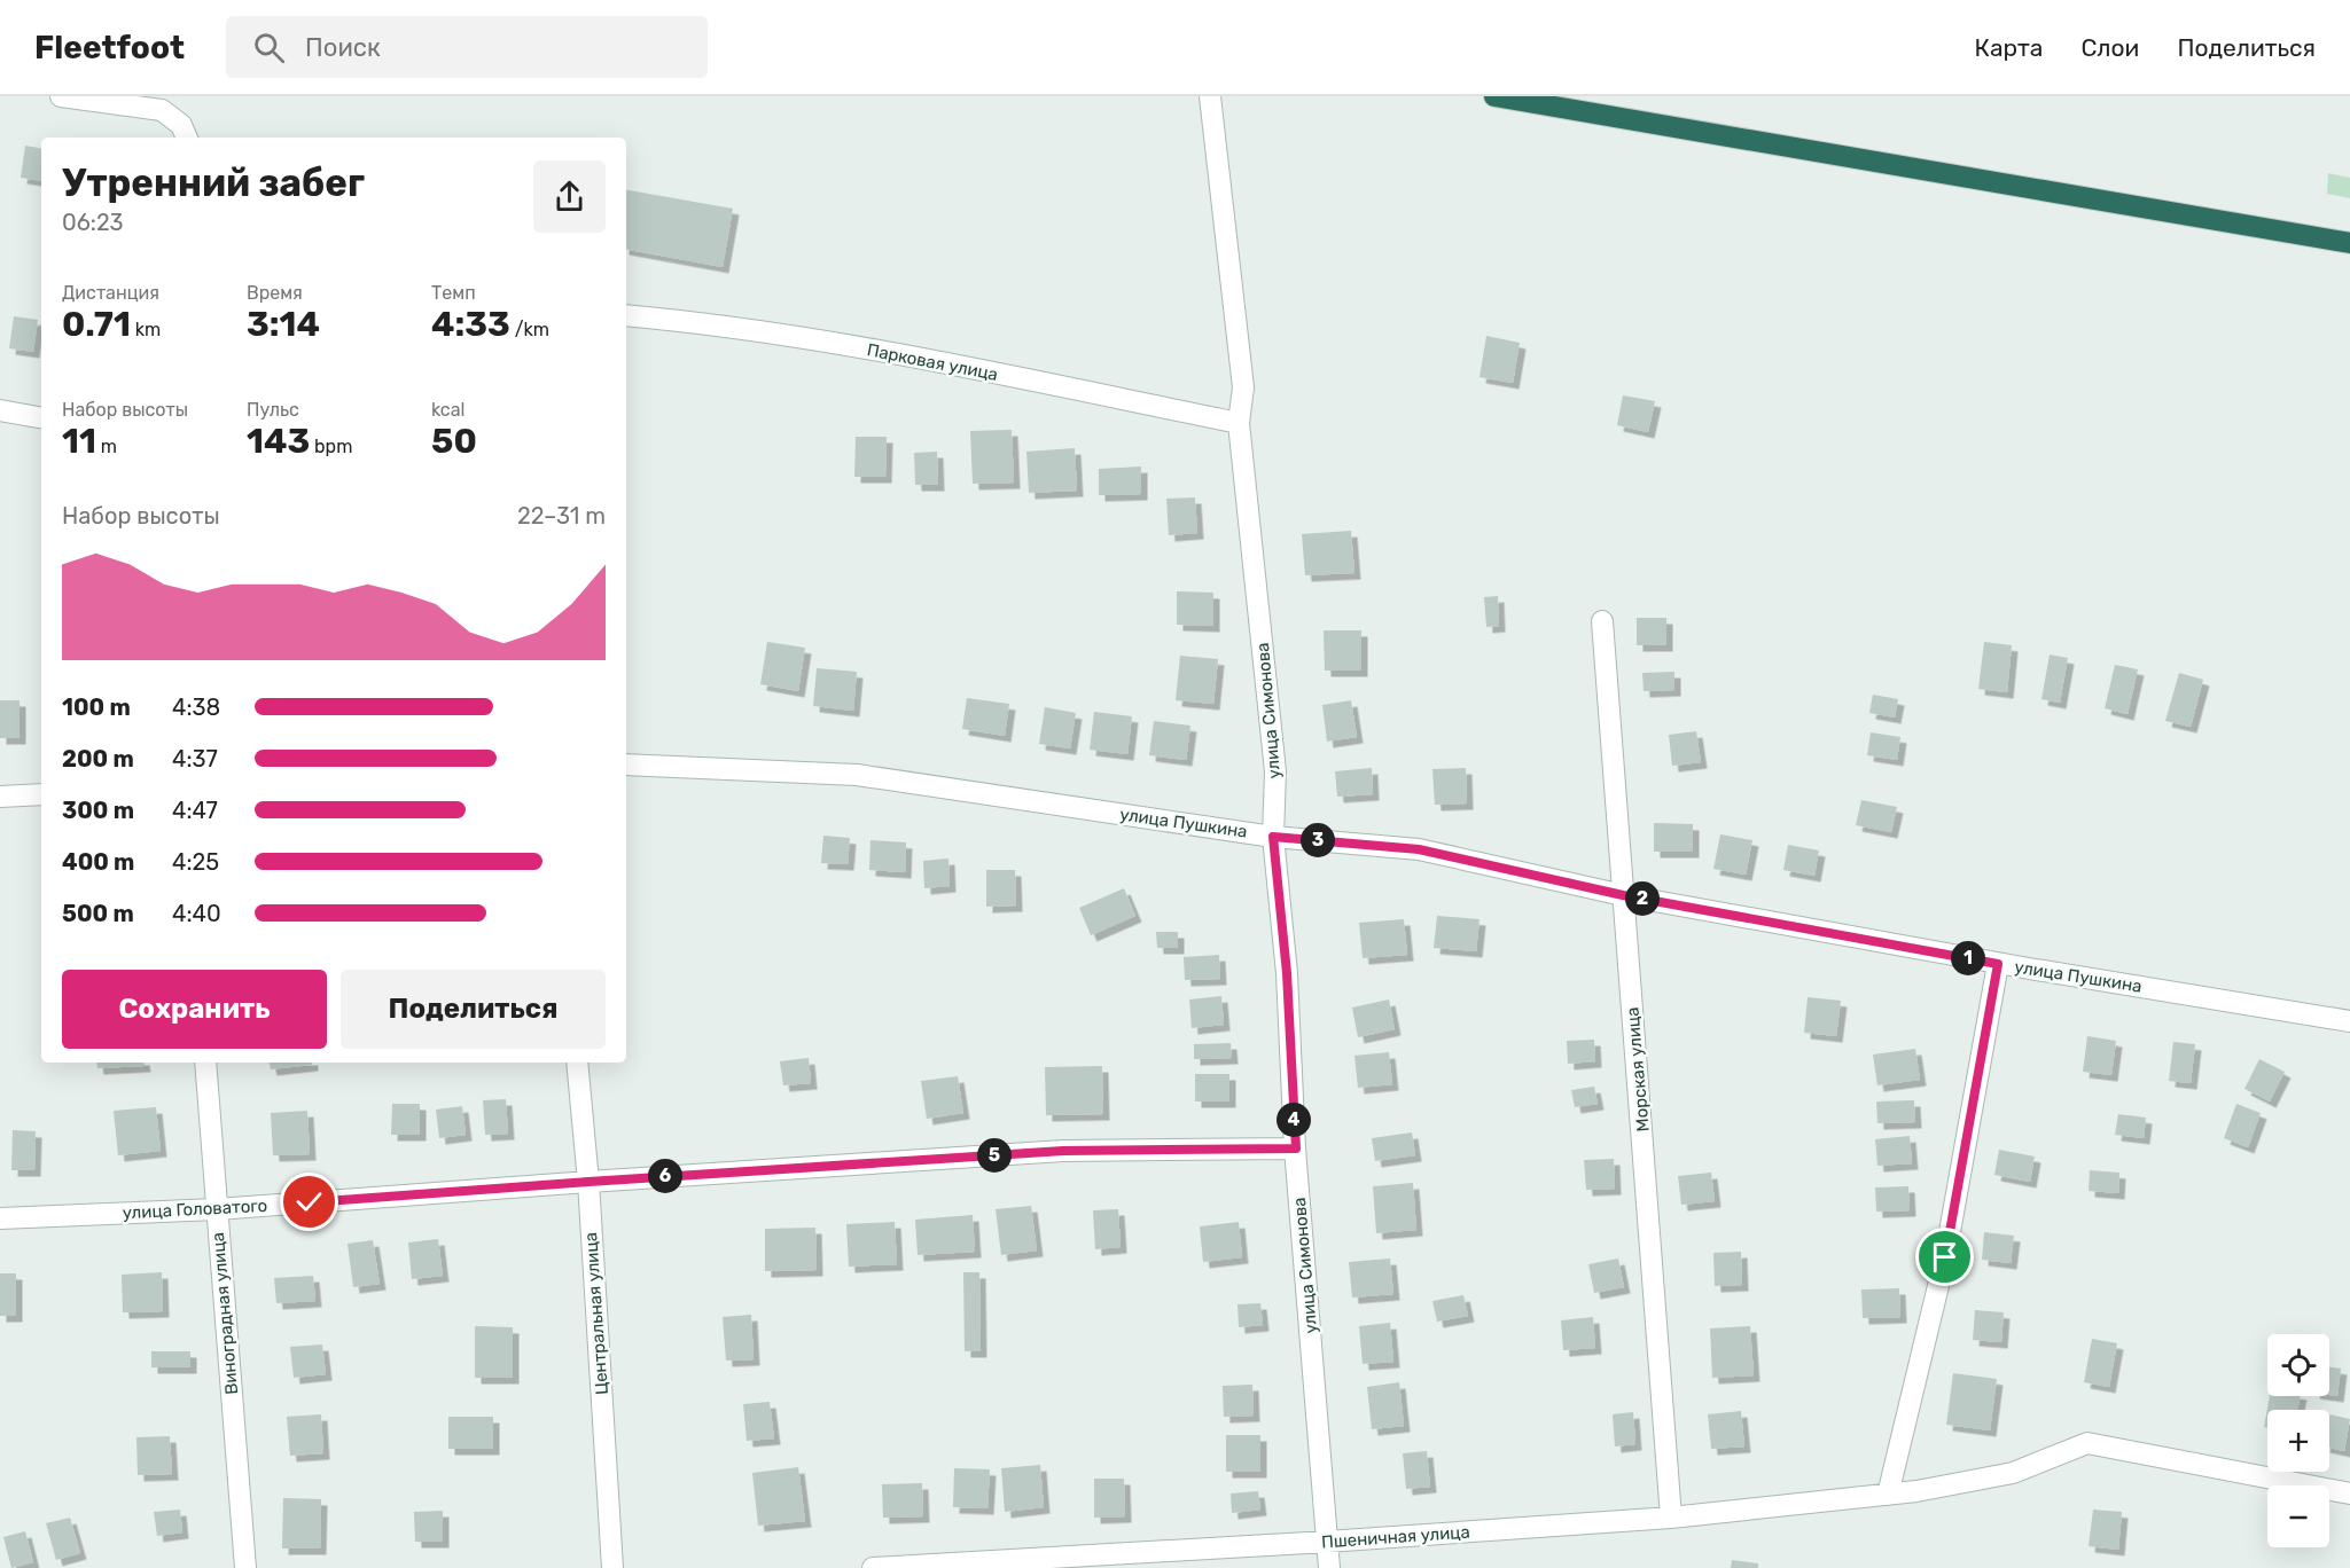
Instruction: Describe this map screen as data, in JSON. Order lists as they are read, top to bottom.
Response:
{
  "streets": {
    "street": [
      "Парковая улица",
      "улица Симонова",
      "улица Пушкина",
      "Морская улица",
      "улица Головатого",
      "Виноградная улица",
      "Центральная улица",
      "Пшеничная улица"
    ]
  },
  "crossings": [
    ["Парковая улица", "улица Симонова"],
    ["улица Симонова", "улица Пушкина"],
    ["улица Симонова", "улица Головатого"],
    ["улица Симонова", "Пшеничная улица"],
    ["улица Пушкина", "Морская улица"],
    ["Морская улица", "Пшеничная улица"],
    ["улица Головатого", "Виноградная улица"],
    ["улица Головатого", "Центральная улица"]
  ],
  "page": {
    "header": "Fleetfoot",
    "search": "Поиск",
    "nav": ["Карта", "Слои", "Поделиться"],
    "heading": ["Утренний забег", "06:23"],
    "stats": [
      ["Дистанция", "0.71 km"],
      ["Время", "3:14"],
      ["Темп", "4:33 /km"],
      ["Набор высоты", "11 m"],
      ["Пульс", "143 bpm"],
      ["kcal", "50"]
    ],
    "chart": ["Набор высоты", "22–31 m"],
    "list": [
      {
        "name": "100 m",
        "note": "4:38"
      },
      {
        "name": "200 m",
        "note": "4:37"
      },
      {
        "name": "300 m",
        "note": "4:47"
      },
      {
        "name": "400 m",
        "note": "4:25"
      },
      {
        "name": "500 m",
        "note": "4:40"
      }
    ],
    "pins": [
      "3",
      "2",
      "1",
      "4",
      "5",
      "6"
    ],
    "buttons": ["Сохранить", "Поделиться"],
    "map_buttons": ["+", "−"]
  }
}
